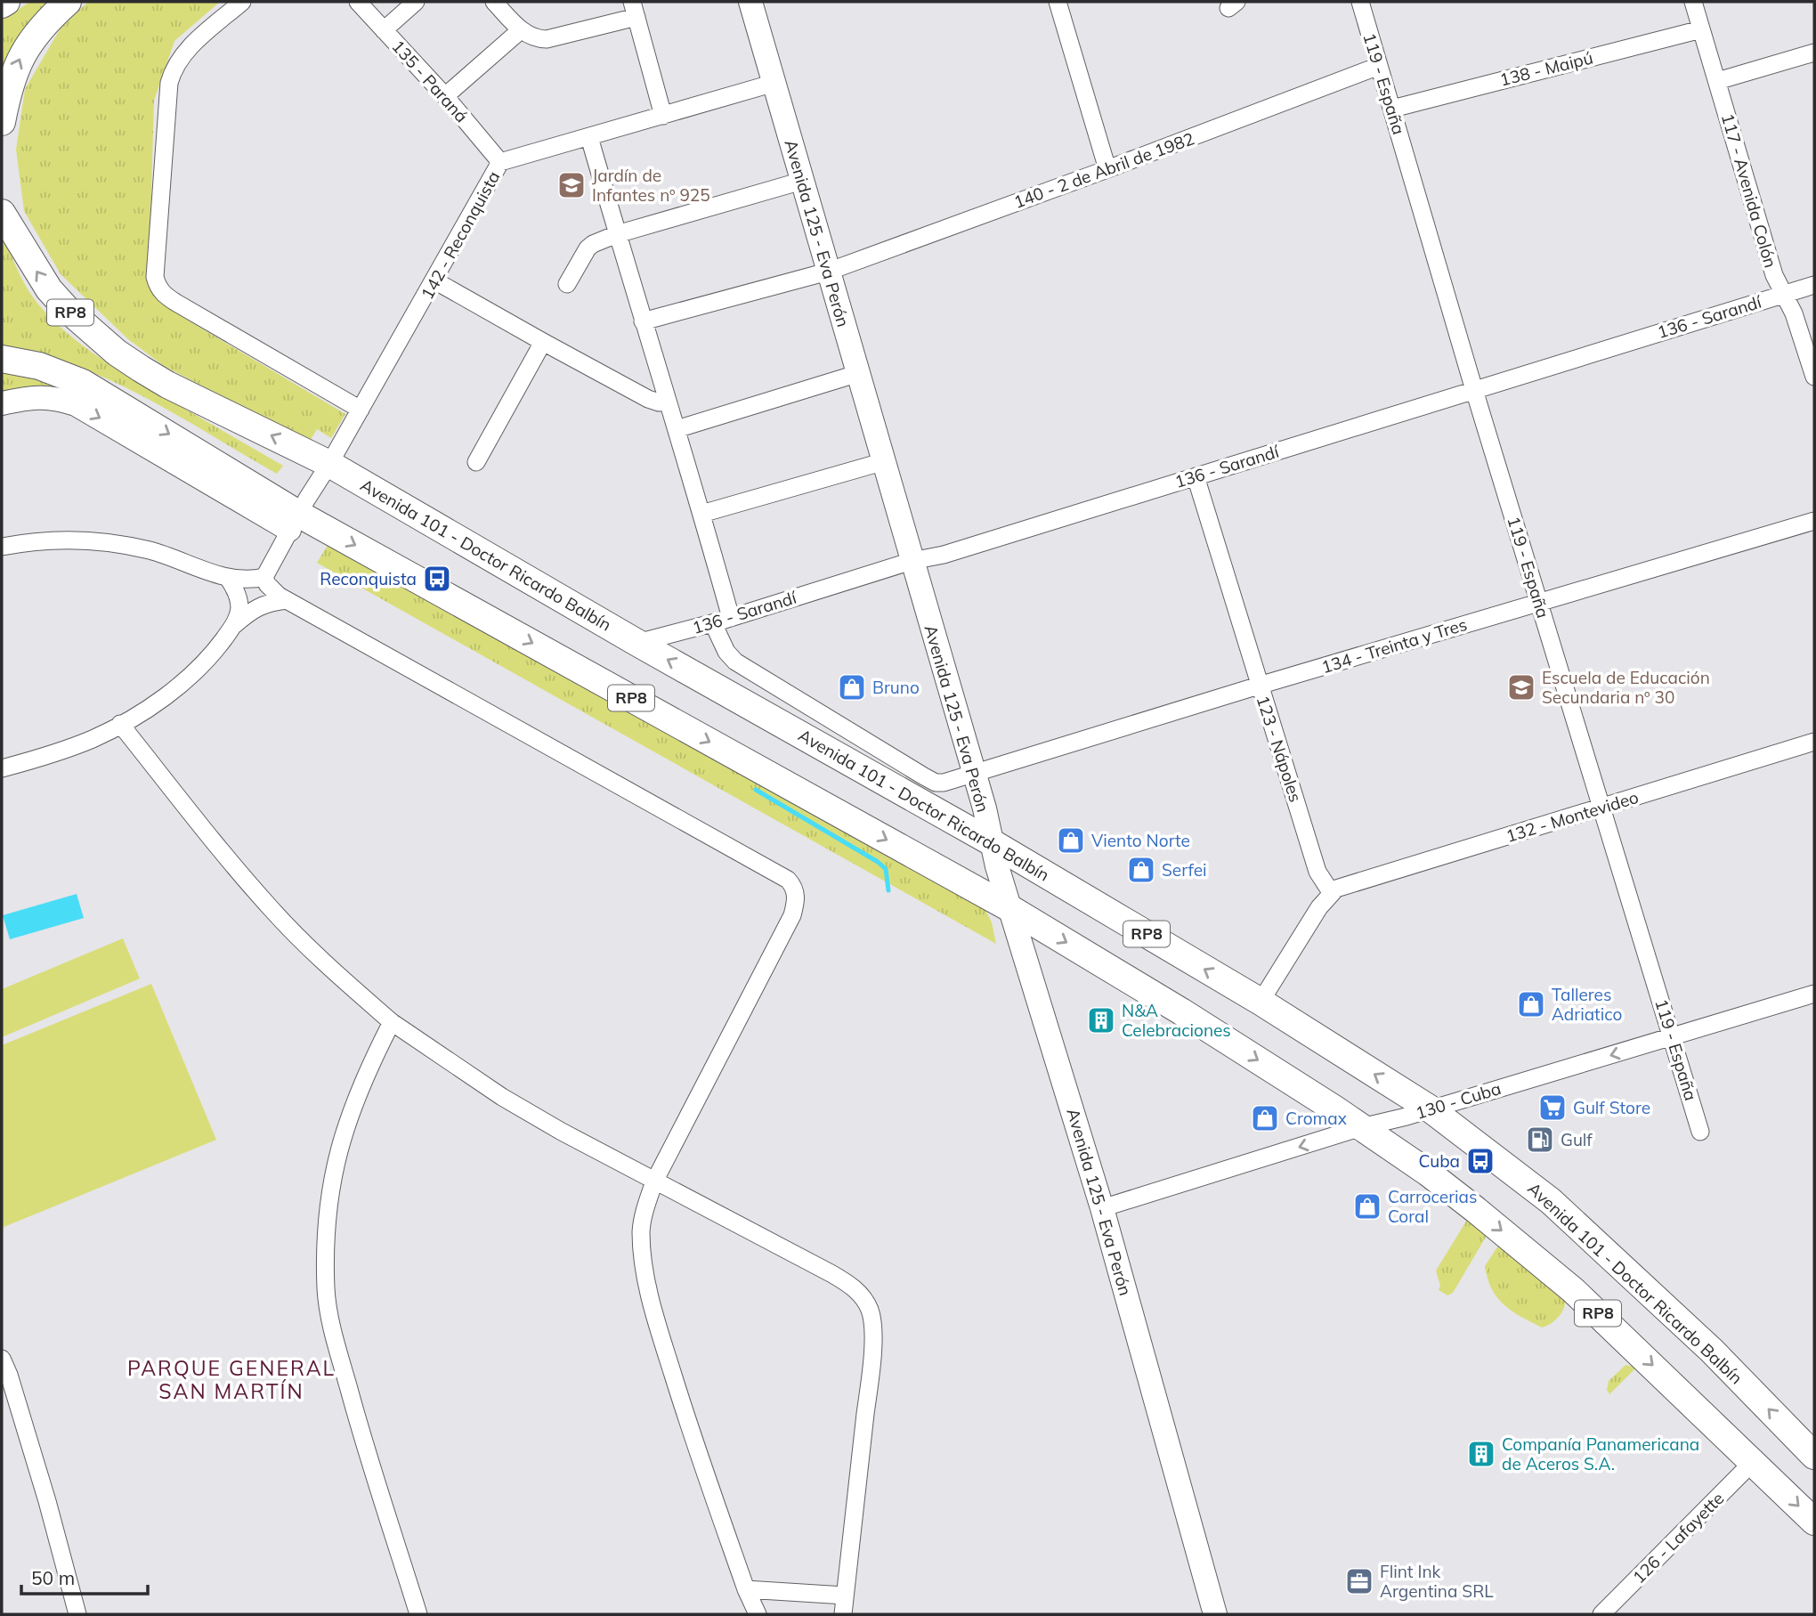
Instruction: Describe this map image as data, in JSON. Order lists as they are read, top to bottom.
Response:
{
  "streets": {
    "main road": ["RP8", "Avenida 101 - Doctor Ricardo Balbín"],
    "street": [
      "138 - Maipú",
      "135 - Paraná",
      "119 - España",
      "140 - 2 de Abril de 1982",
      "117 - Avenida Colón",
      "Avenida 125 - Eva Perón",
      "142 - Reconquista",
      "136 - Sarandí",
      "134 - Treinta y Tres",
      "123 - Nápoles",
      "132 - Montevideo",
      "130 - Cuba",
      "126 - Lafayette"
    ]
  },
  "crossings": [
    ["138 - Maipú", "119 - España"],
    ["138 - Maipú", "117 - Avenida Colón"],
    ["135 - Paraná", "142 - Reconquista"],
    ["119 - España", "140 - 2 de Abril de 1982"],
    ["119 - España", "136 - Sarandí"],
    ["119 - España", "134 - Treinta y Tres"],
    ["119 - España", "132 - Montevideo"],
    ["119 - España", "130 - Cuba"],
    ["140 - 2 de Abril de 1982", "Avenida 125 - Eva Perón"],
    ["117 - Avenida Colón", "136 - Sarandí"],
    ["Avenida 125 - Eva Perón", "142 - Reconquista"],
    ["Avenida 125 - Eva Perón", "RP8"],
    ["Avenida 125 - Eva Perón", "136 - Sarandí"],
    ["Avenida 125 - Eva Perón", "Avenida 101 - Doctor Ricardo Balbín"],
    ["Avenida 125 - Eva Perón", "134 - Treinta y Tres"],
    ["Avenida 125 - Eva Perón", "130 - Cuba"],
    ["142 - Reconquista", "RP8"],
    ["142 - Reconquista", "Avenida 101 - Doctor Ricardo Balbín"],
    ["RP8", "130 - Cuba"],
    ["RP8", "126 - Lafayette"],
    ["136 - Sarandí", "Avenida 101 - Doctor Ricardo Balbín"],
    ["136 - Sarandí", "134 - Treinta y Tres"],
    ["136 - Sarandí", "123 - Nápoles"],
    ["Avenida 101 - Doctor Ricardo Balbín", "130 - Cuba"],
    ["134 - Treinta y Tres", "123 - Nápoles"],
    ["123 - Nápoles", "132 - Montevideo"]
  ],
  "one_way": ["130 - Cuba"],
  "districts": ["PARQUE GENERAL SAN MARTÍN"],
  "places": {
    "school or university": ["Jardín de Infantes nº 925", "Escuela de Educación Secundaria nº 30"],
    "bus stop": ["Reconquista", "Cuba"],
    "shop": [
      "Bruno",
      "Viento Norte",
      "Serfei",
      "Talleres Adriatico",
      "Cromax",
      "Carrocerias Coral"
    ],
    "building": ["N&A Celebraciones", "Companía Panamericana de Aceros S.A."],
    "supermarket": ["Gulf Store"],
    "fuel station": ["Gulf"],
    "office": ["Flint Ink Argentina SRL"]
  },
  "scale_bar": "50 m"
}
